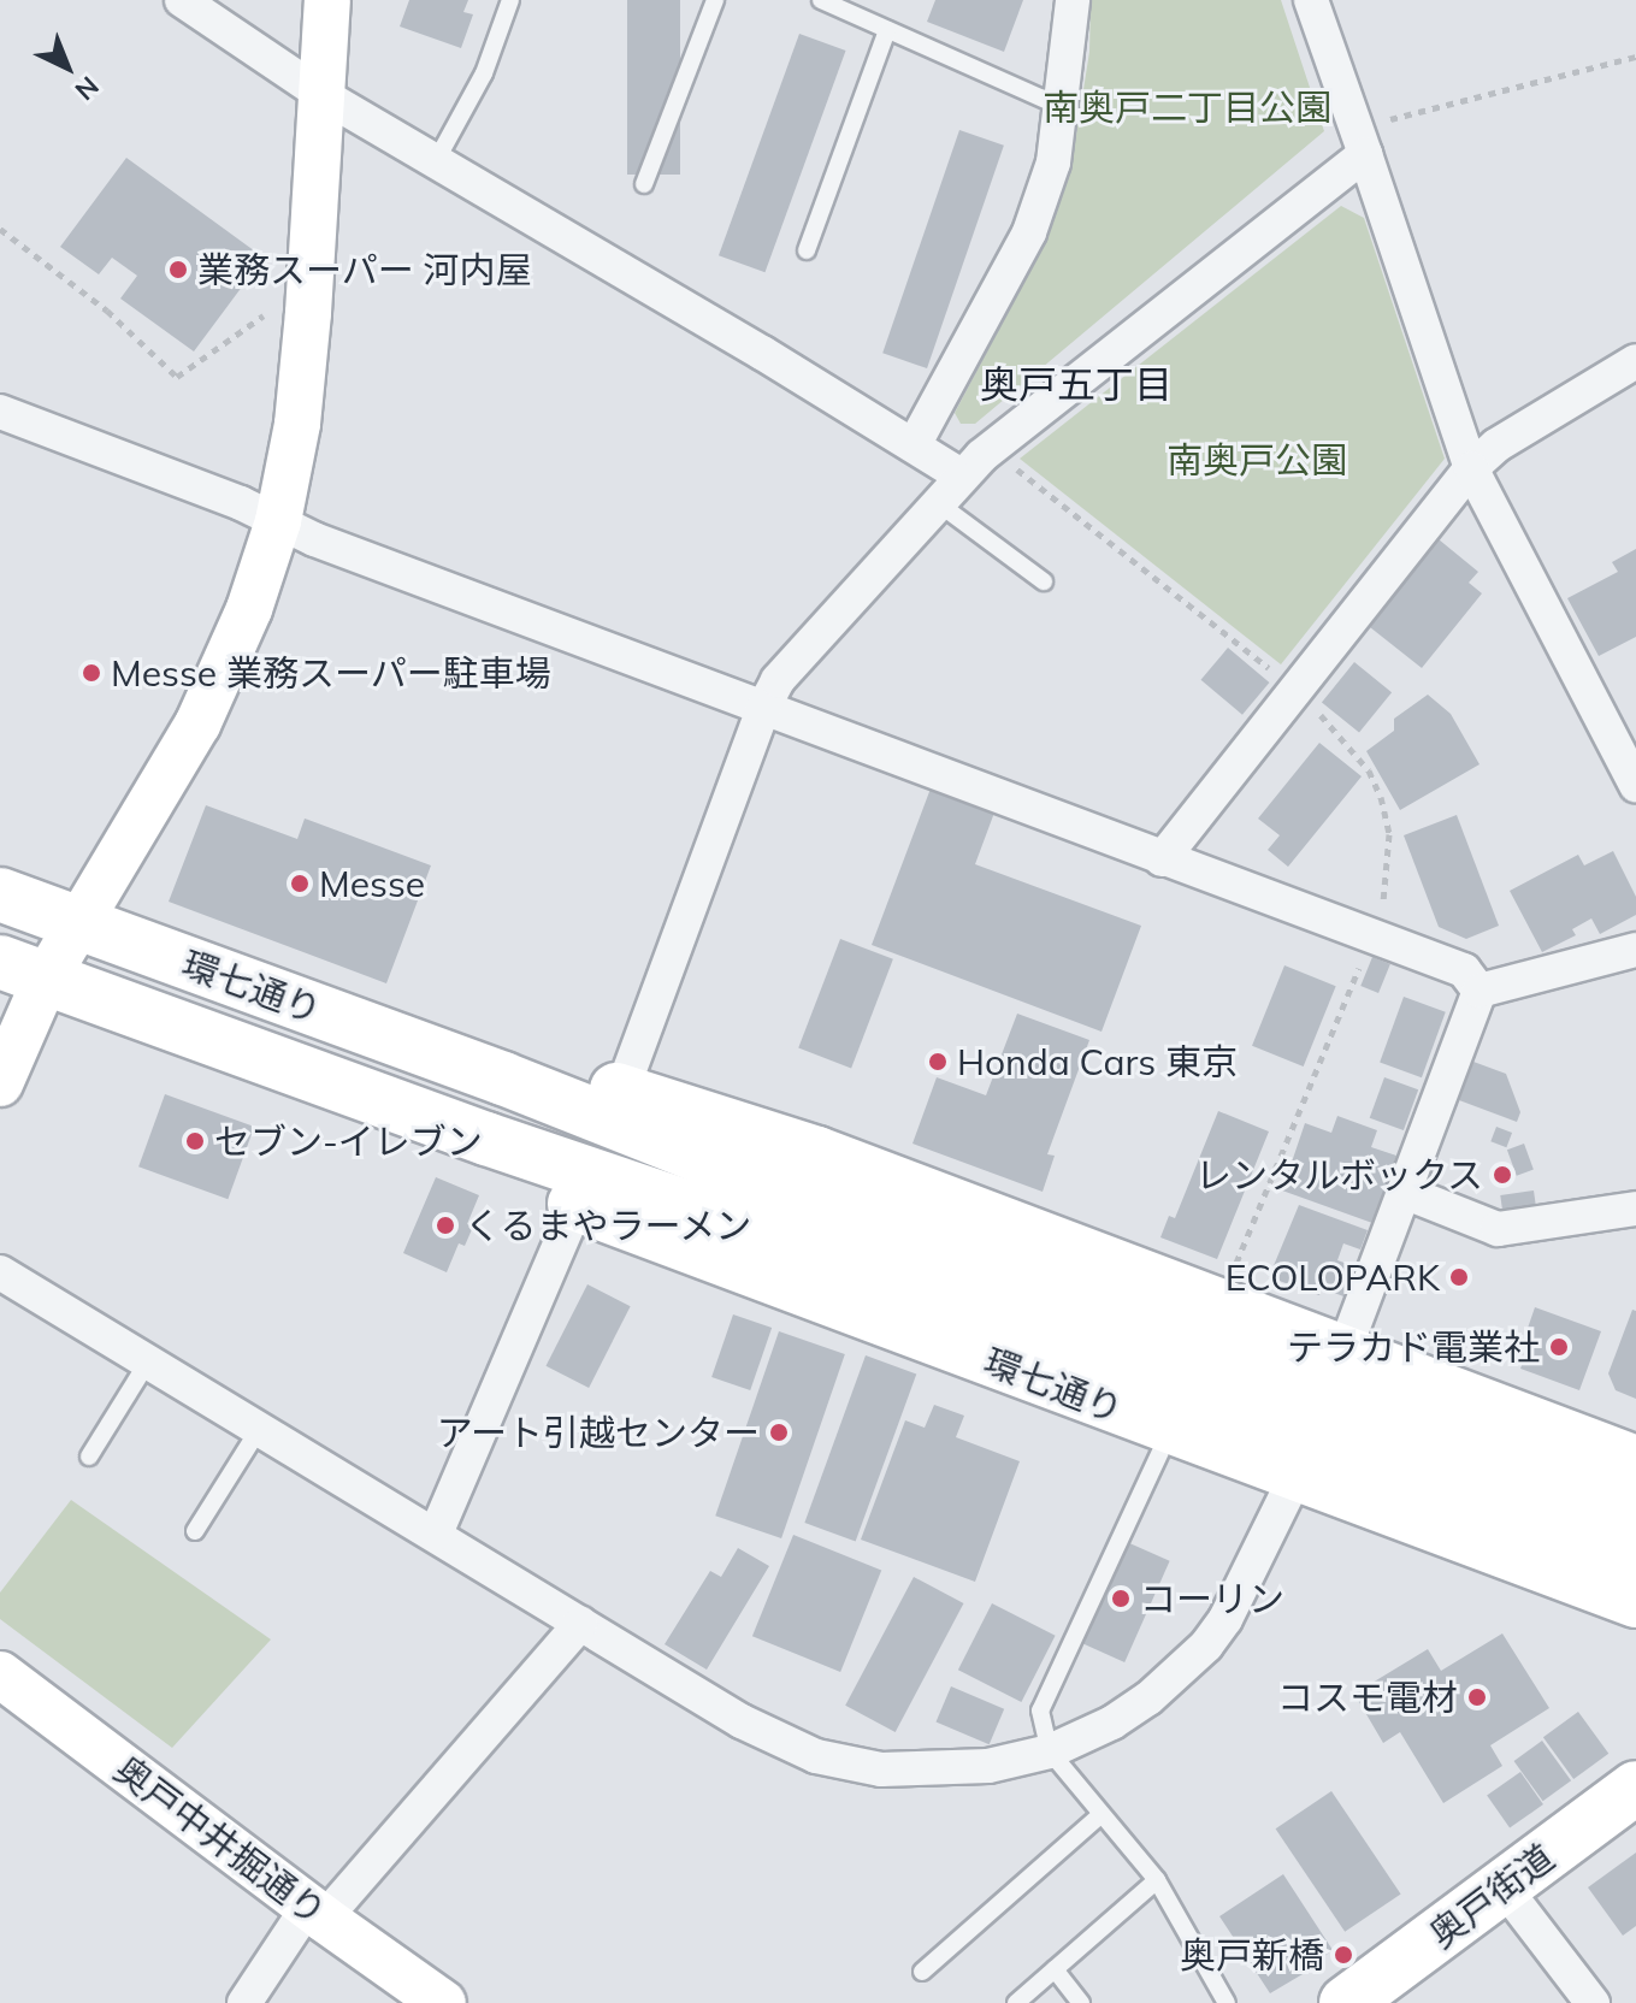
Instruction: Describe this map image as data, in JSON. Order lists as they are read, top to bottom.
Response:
{
  "streets": {
    "main road": ["環七通り", "奥戸街道"],
    "street": ["奥戸中井掘通り"]
  },
  "districts": ["奥戸五丁目"],
  "parks": ["南奥戸二丁目公園", "南奥戸公園"],
  "places": [
    "業務スーパー 河内屋",
    "Messe 業務スーパー駐車場",
    "Messe",
    "Honda Cars 東京",
    "セブン-イレブン",
    "レンタルボックス",
    "くるまやラーメン",
    "ECOLOPARK",
    "テラカド電業社",
    "アート引越センター",
    "コーリン",
    "コスモ電材",
    "奥戸新橋"
  ],
  "north": "bottom right"
}
